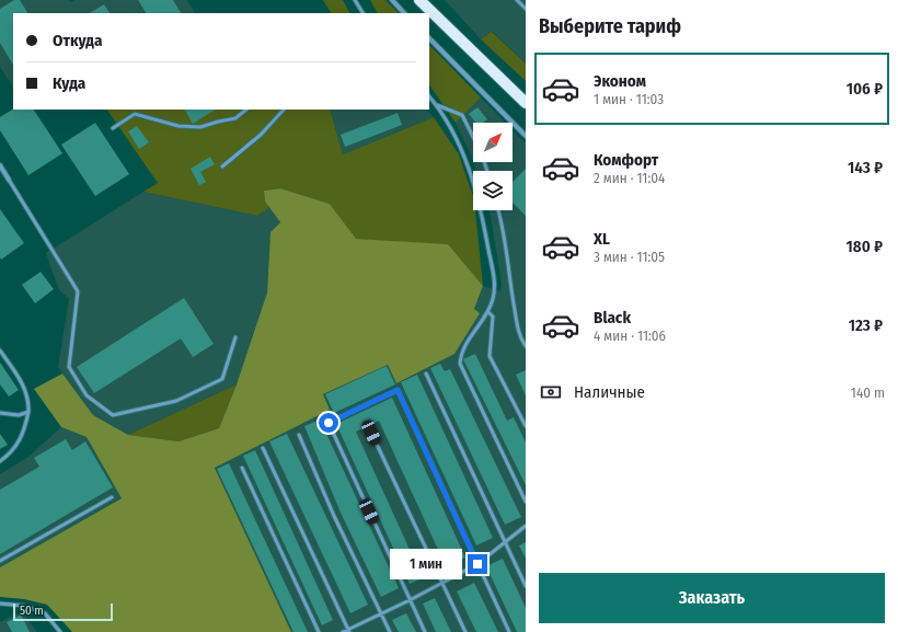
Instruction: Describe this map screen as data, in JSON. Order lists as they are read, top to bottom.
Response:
{
  "scale_bar": "50 m",
  "north": "top right",
  "page": {
    "heading": "Выберите тариф",
    "banner": ["Откуда", "Куда"],
    "list": [
      {
        "name": "Эконом",
        "note": "1 мин · 11:03",
        "value": "106 ₽"
      },
      {
        "name": "Комфорт",
        "note": "2 мин · 11:04",
        "value": "143 ₽"
      },
      {
        "name": "XL",
        "note": "3 мин · 11:05",
        "value": "180 ₽"
      },
      {
        "name": "Black",
        "note": "4 мин · 11:06",
        "value": "123 ₽"
      }
    ],
    "pay": ["Наличные", "140 m"],
    "bubble": "1 мин",
    "buttons": "Заказать",
    "scale": "50 m"
  }
}
